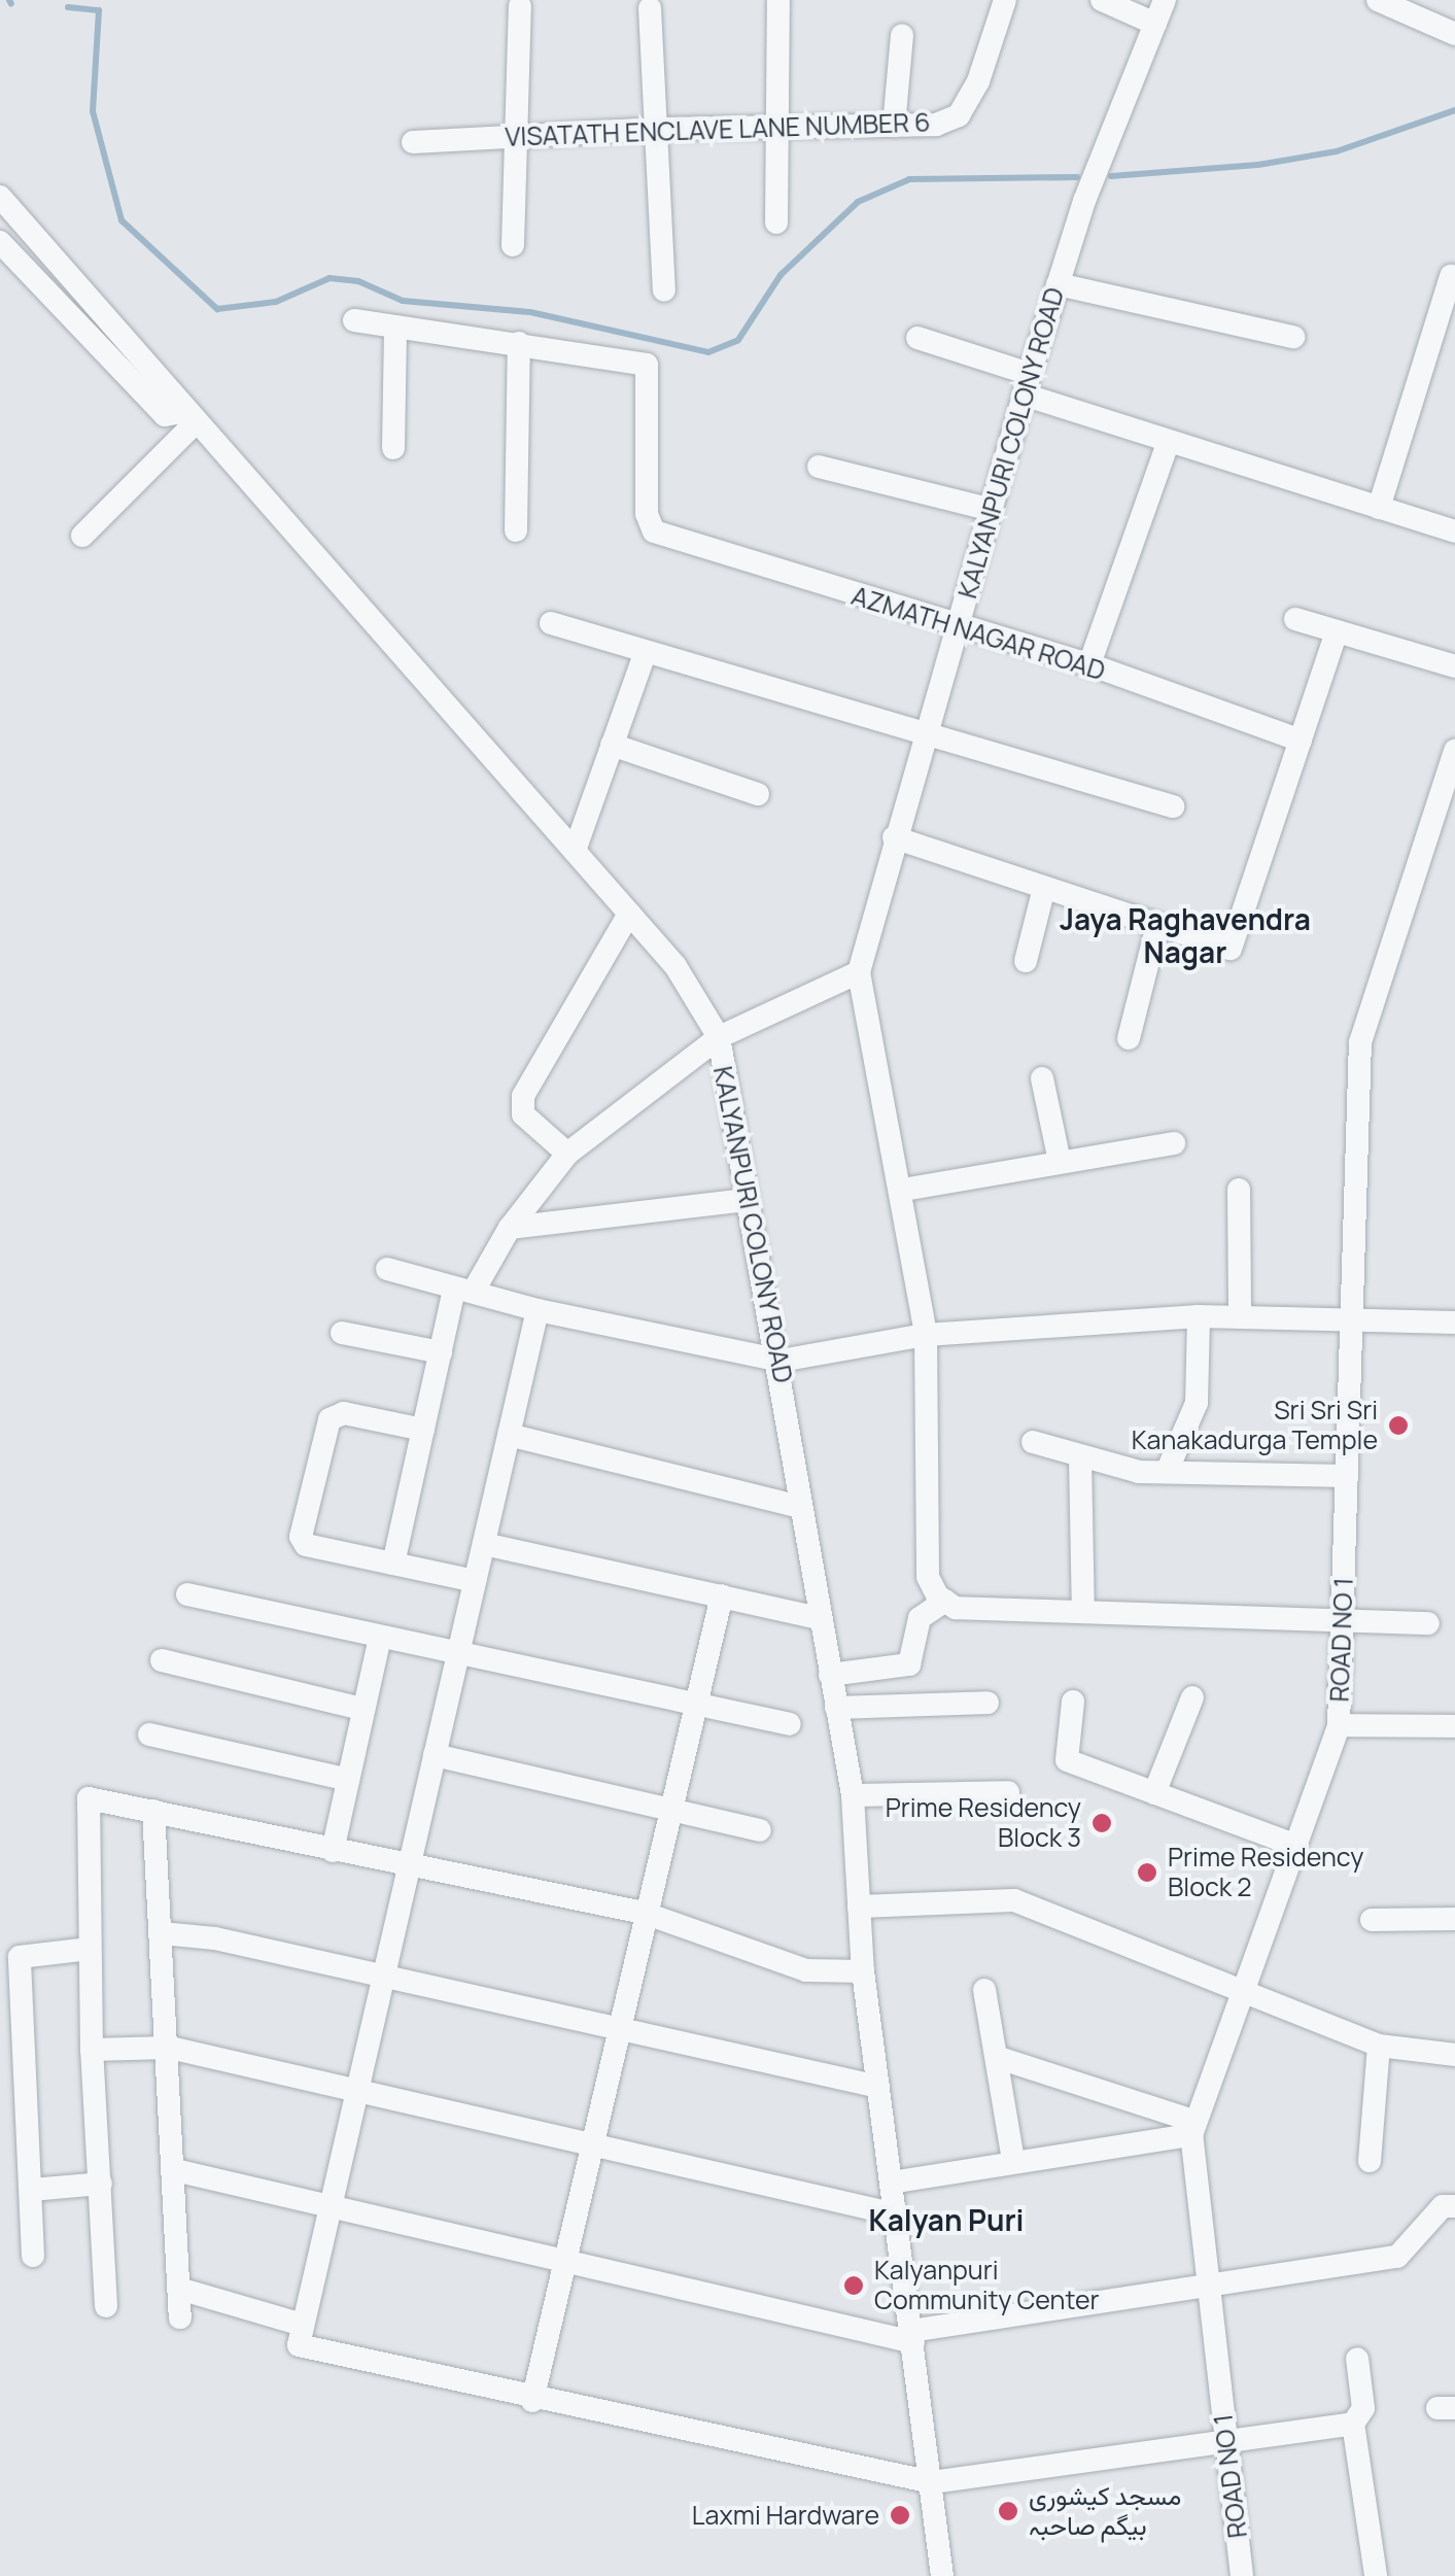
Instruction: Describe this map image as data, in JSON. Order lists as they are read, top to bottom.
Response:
{
  "streets": {
    "street": [
      "VISATATH ENCLAVE LANE NUMBER 6",
      "KALYANPURI COLONY ROAD",
      "AZMATH NAGAR ROAD",
      "ROAD NO 1"
    ]
  },
  "crossings": [
    ["KALYANPURI COLONY ROAD", "AZMATH NAGAR ROAD"]
  ],
  "districts": ["Jaya Raghavendra Nagar", "Kalyan Puri"],
  "places": [
    "Sri Sri Sri Kanakadurga Temple",
    "Prime Residency Block 3",
    "Prime Residency Block 2",
    "Kalyanpuri Community Center",
    "مسجد کیشوری بیگم صاحبہ",
    "Laxmi Hardware"
  ]
}
